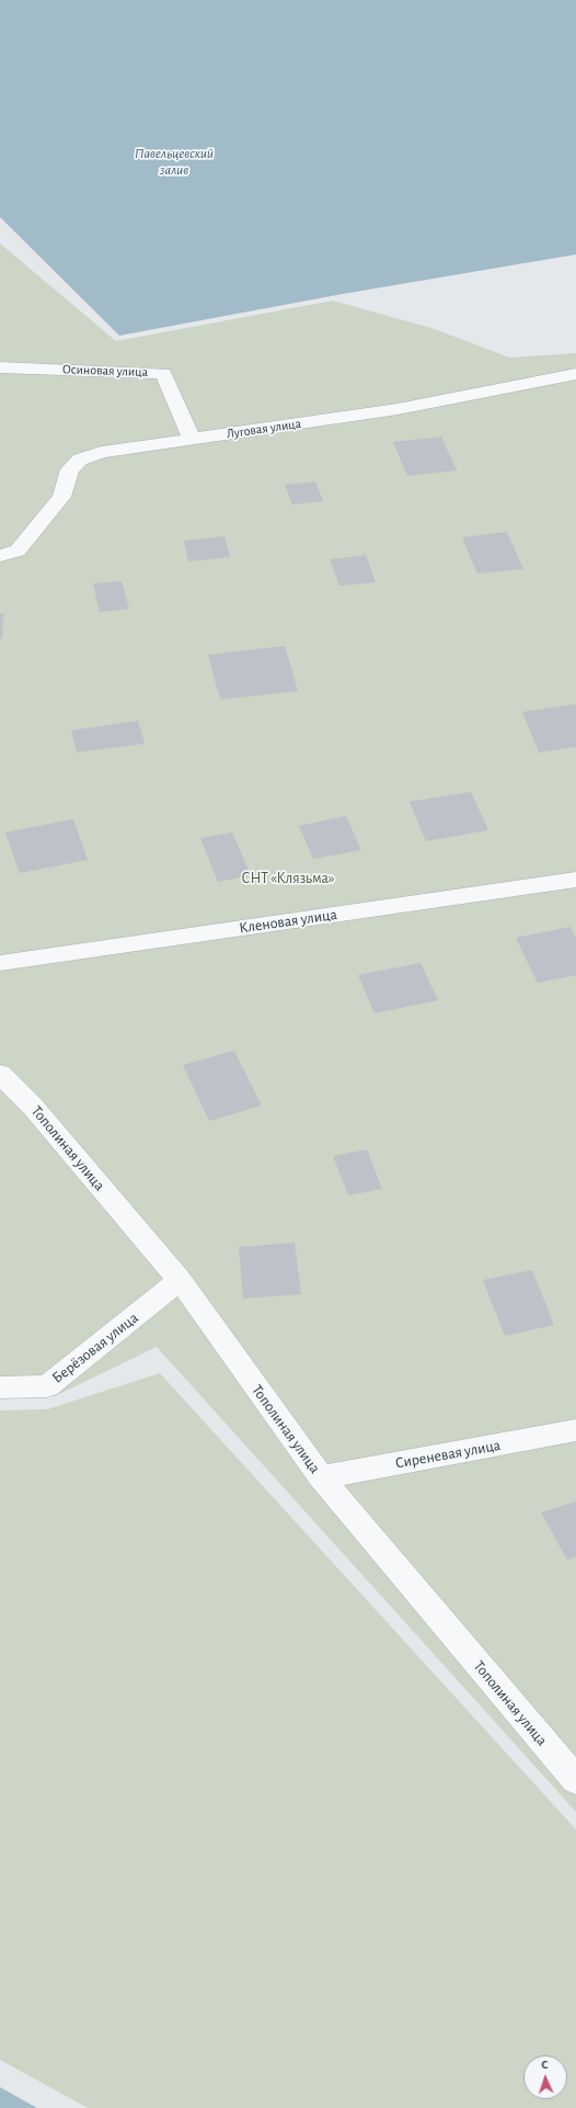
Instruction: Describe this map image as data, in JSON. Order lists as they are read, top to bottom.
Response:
{
  "streets": {
    "lane": [
      "Осиновая улица",
      "Луговая улица",
      "Кленовая улица",
      "Тополиная улица",
      "Берёзовая улица",
      "Сиреневая улица"
    ]
  },
  "crossings": [
    ["Осиновая улица", "Луговая улица"],
    ["Тополиная улица", "Берёзовая улица"],
    ["Тополиная улица", "Сиреневая улица"]
  ],
  "water": ["Павельцевский залив"],
  "parks": ["СНТ «Клязьма»"],
  "north": "top"
}
